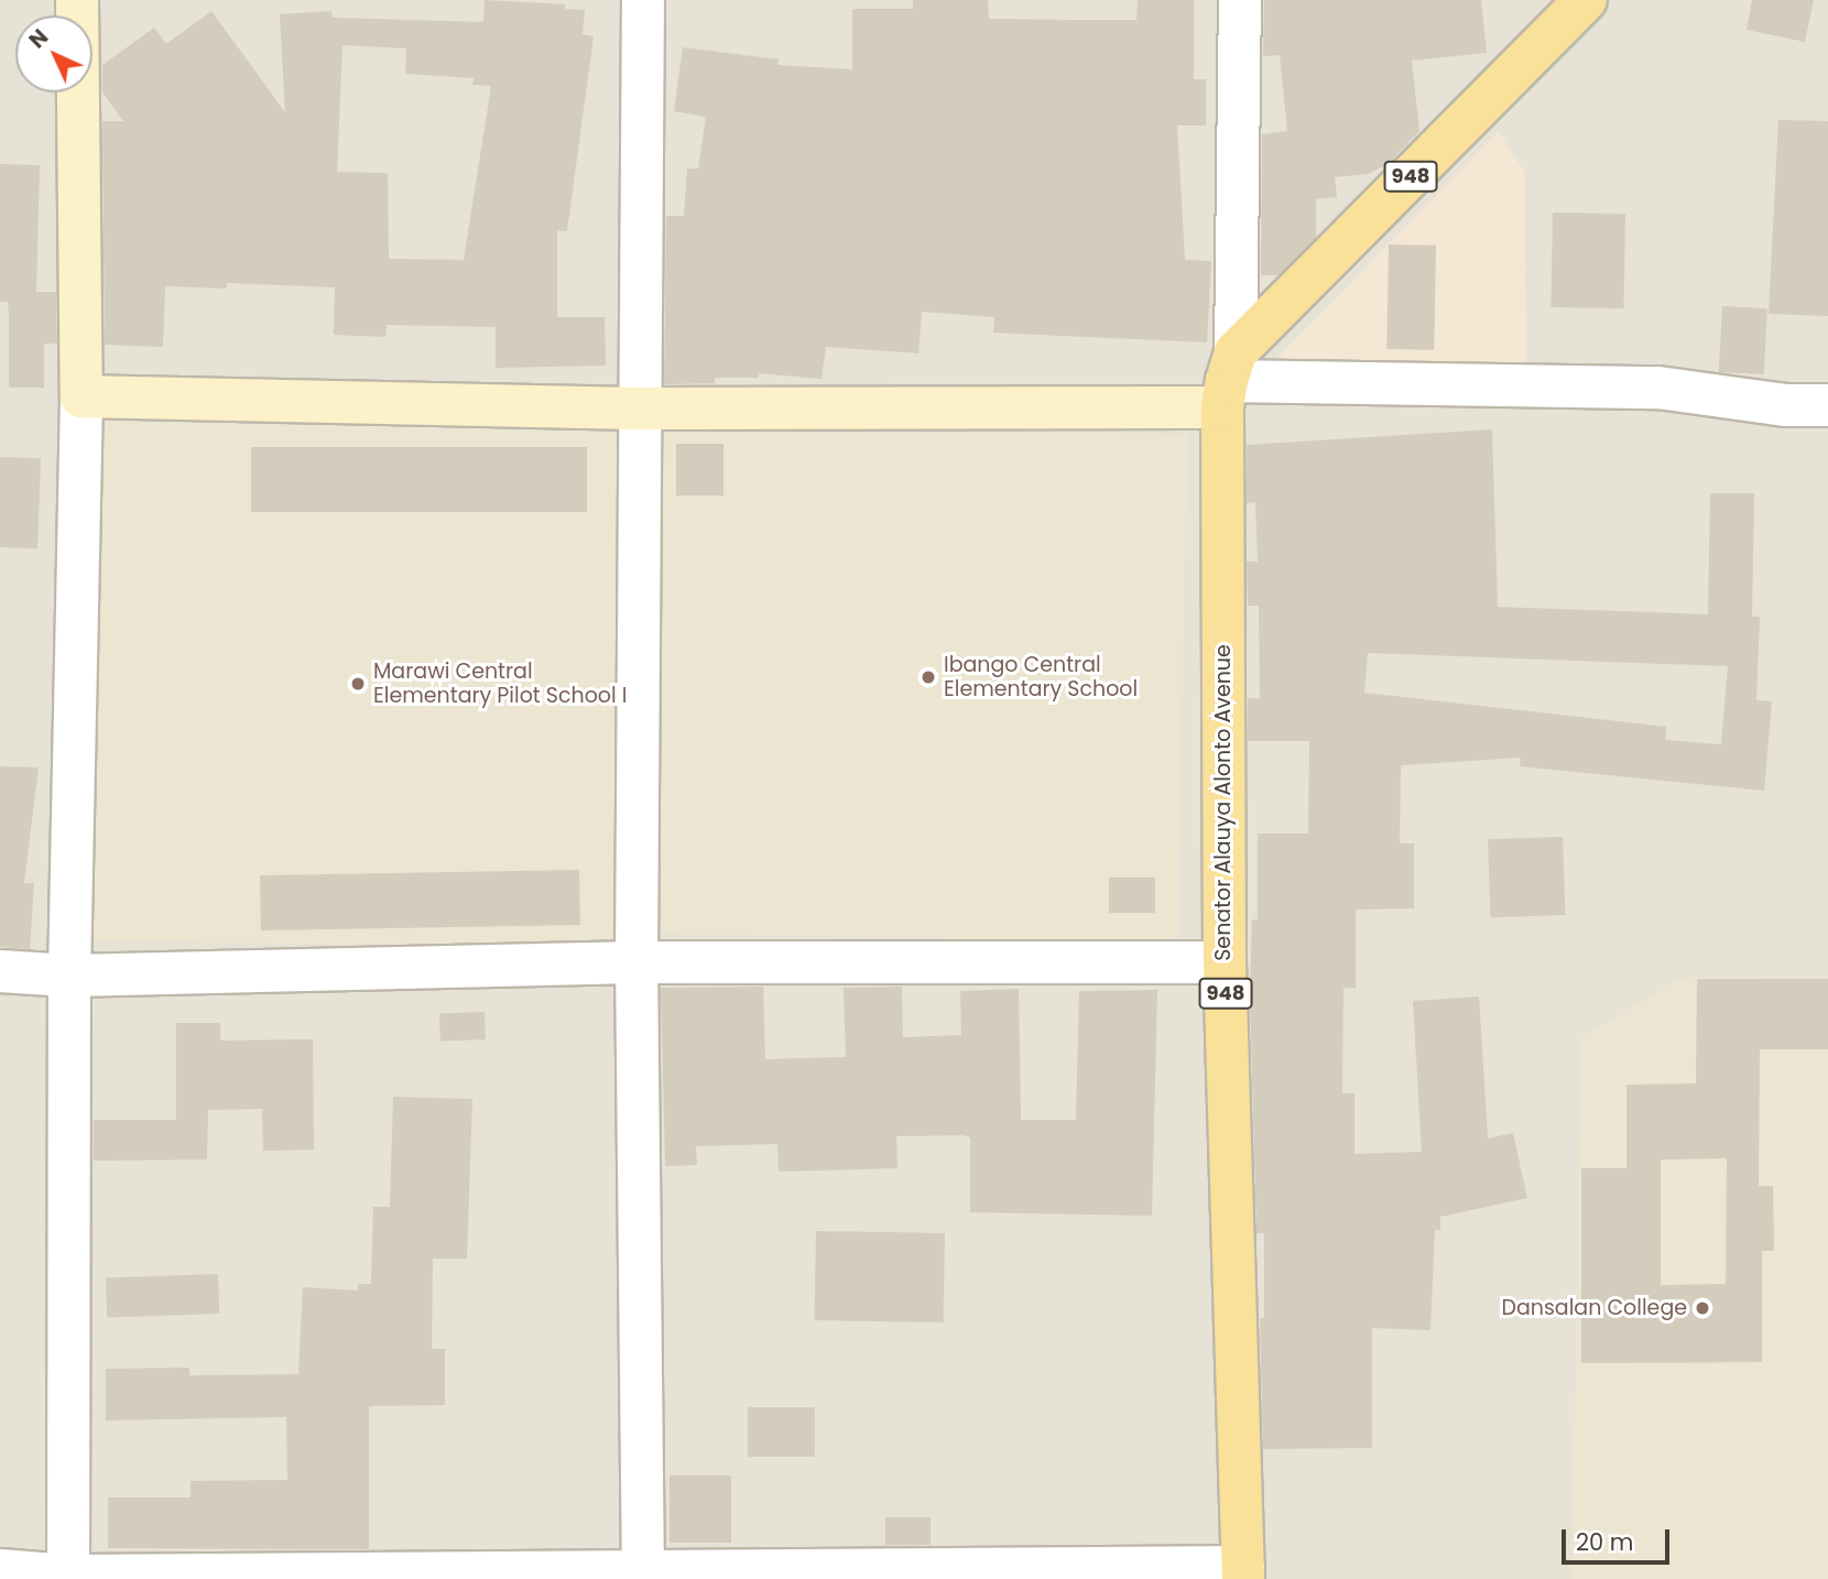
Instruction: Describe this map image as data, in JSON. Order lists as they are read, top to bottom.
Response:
{
  "streets": {
    "main road": ["948", "Senator Alauya Alonto Avenue"]
  },
  "crossings": [
    ["948", "Senator Alauya Alonto Avenue"]
  ],
  "places": ["Ibango Central Elementary School", "Marawi Central Elementary Pilot School I", "Dansalan College"],
  "scale_bar": "20 m",
  "north": "top left"
}
